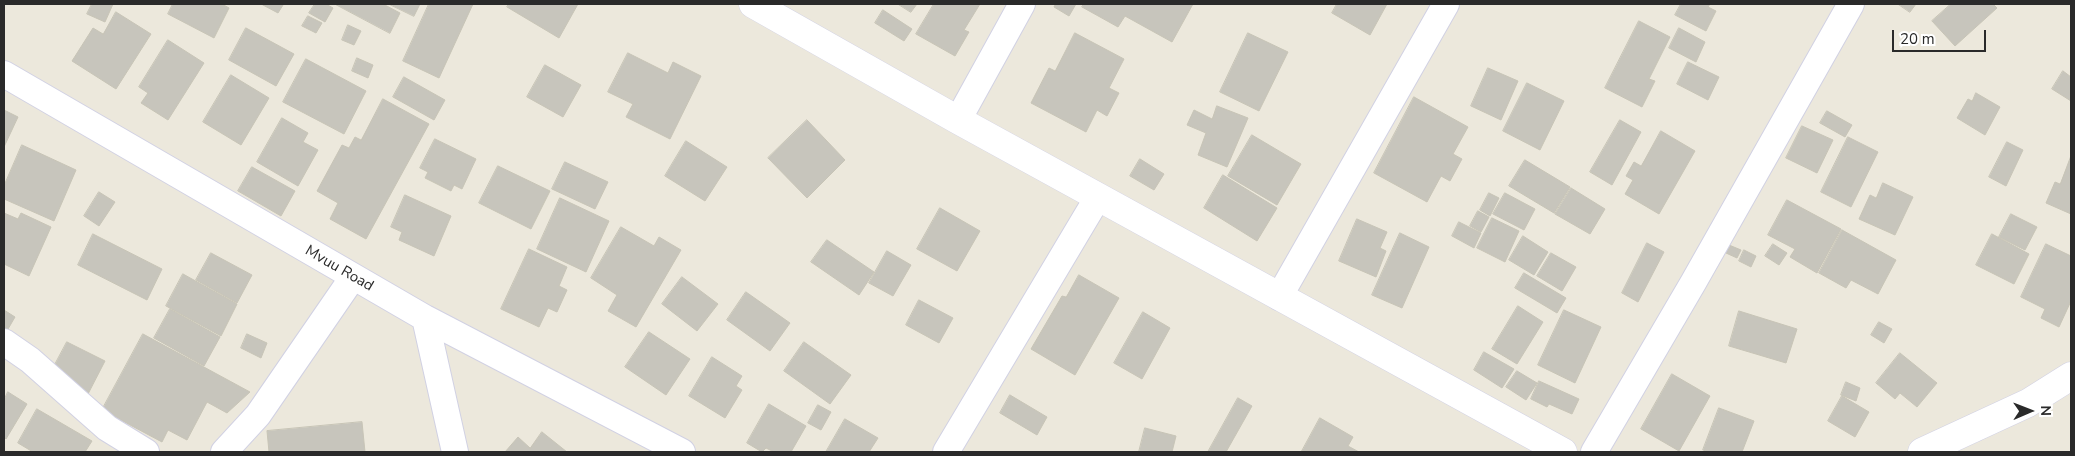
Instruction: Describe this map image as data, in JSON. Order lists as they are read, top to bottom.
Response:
{
  "streets": {
    "street": ["Mvuu Road"]
  },
  "scale_bar": "20 m",
  "north": "right"
}
